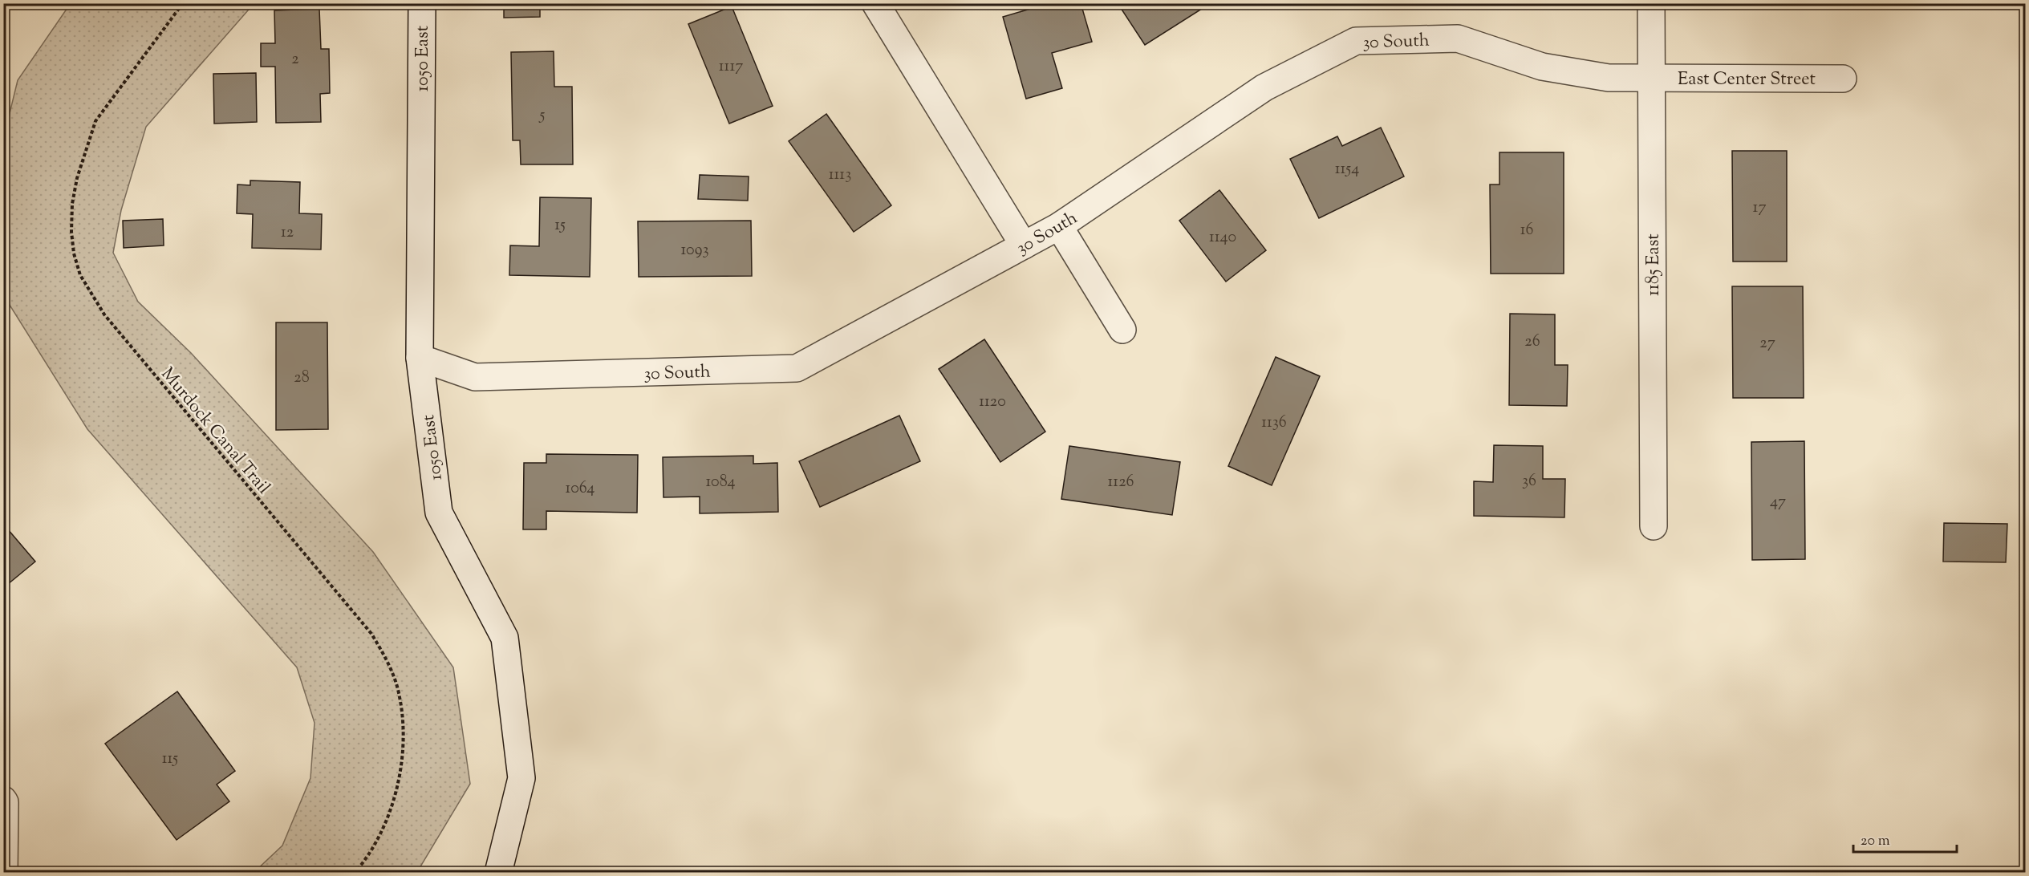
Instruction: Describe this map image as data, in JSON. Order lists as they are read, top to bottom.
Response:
{
  "streets": {
    "street": [
      "30 South",
      "1050 East",
      "East Center Street",
      "1185 East"
    ],
    "path": ["Murdock Canal Trail"]
  },
  "crossings": [
    ["30 South", "1050 East"],
    ["30 South", "East Center Street"],
    ["30 South", "1185 East"],
    ["East Center Street", "1185 East"]
  ],
  "house_numbers": [
    "2",
    "1117",
    "5",
    "1154",
    "1113",
    "17",
    "15",
    "16",
    "12",
    "1140",
    "1093",
    "26",
    "27",
    "28",
    "1120",
    "1136",
    "36",
    "1084",
    "1126",
    "1064",
    "47",
    "115"
  ],
  "scale_bar": "20 m"
}
